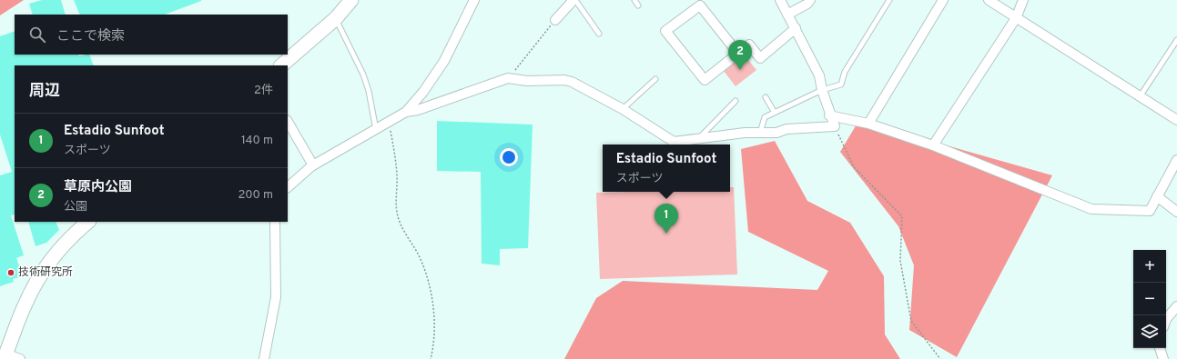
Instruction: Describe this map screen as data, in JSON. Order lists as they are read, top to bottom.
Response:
{
  "places": ["技術研究所"],
  "page": {
    "search": "ここで検索",
    "pins": ["2", "1"],
    "heading": ["周辺", "2件"],
    "list": [
      {
        "mark": "1",
        "name": "Estadio Sunfoot",
        "note": "スポーツ",
        "value": "140 m"
      },
      {
        "mark": "2",
        "name": "草原内公園",
        "note": "公園",
        "value": "200 m"
      }
    ],
    "popup": ["Estadio Sunfoot", "スポーツ"],
    "map_buttons": ["+", "−"]
  }
}
